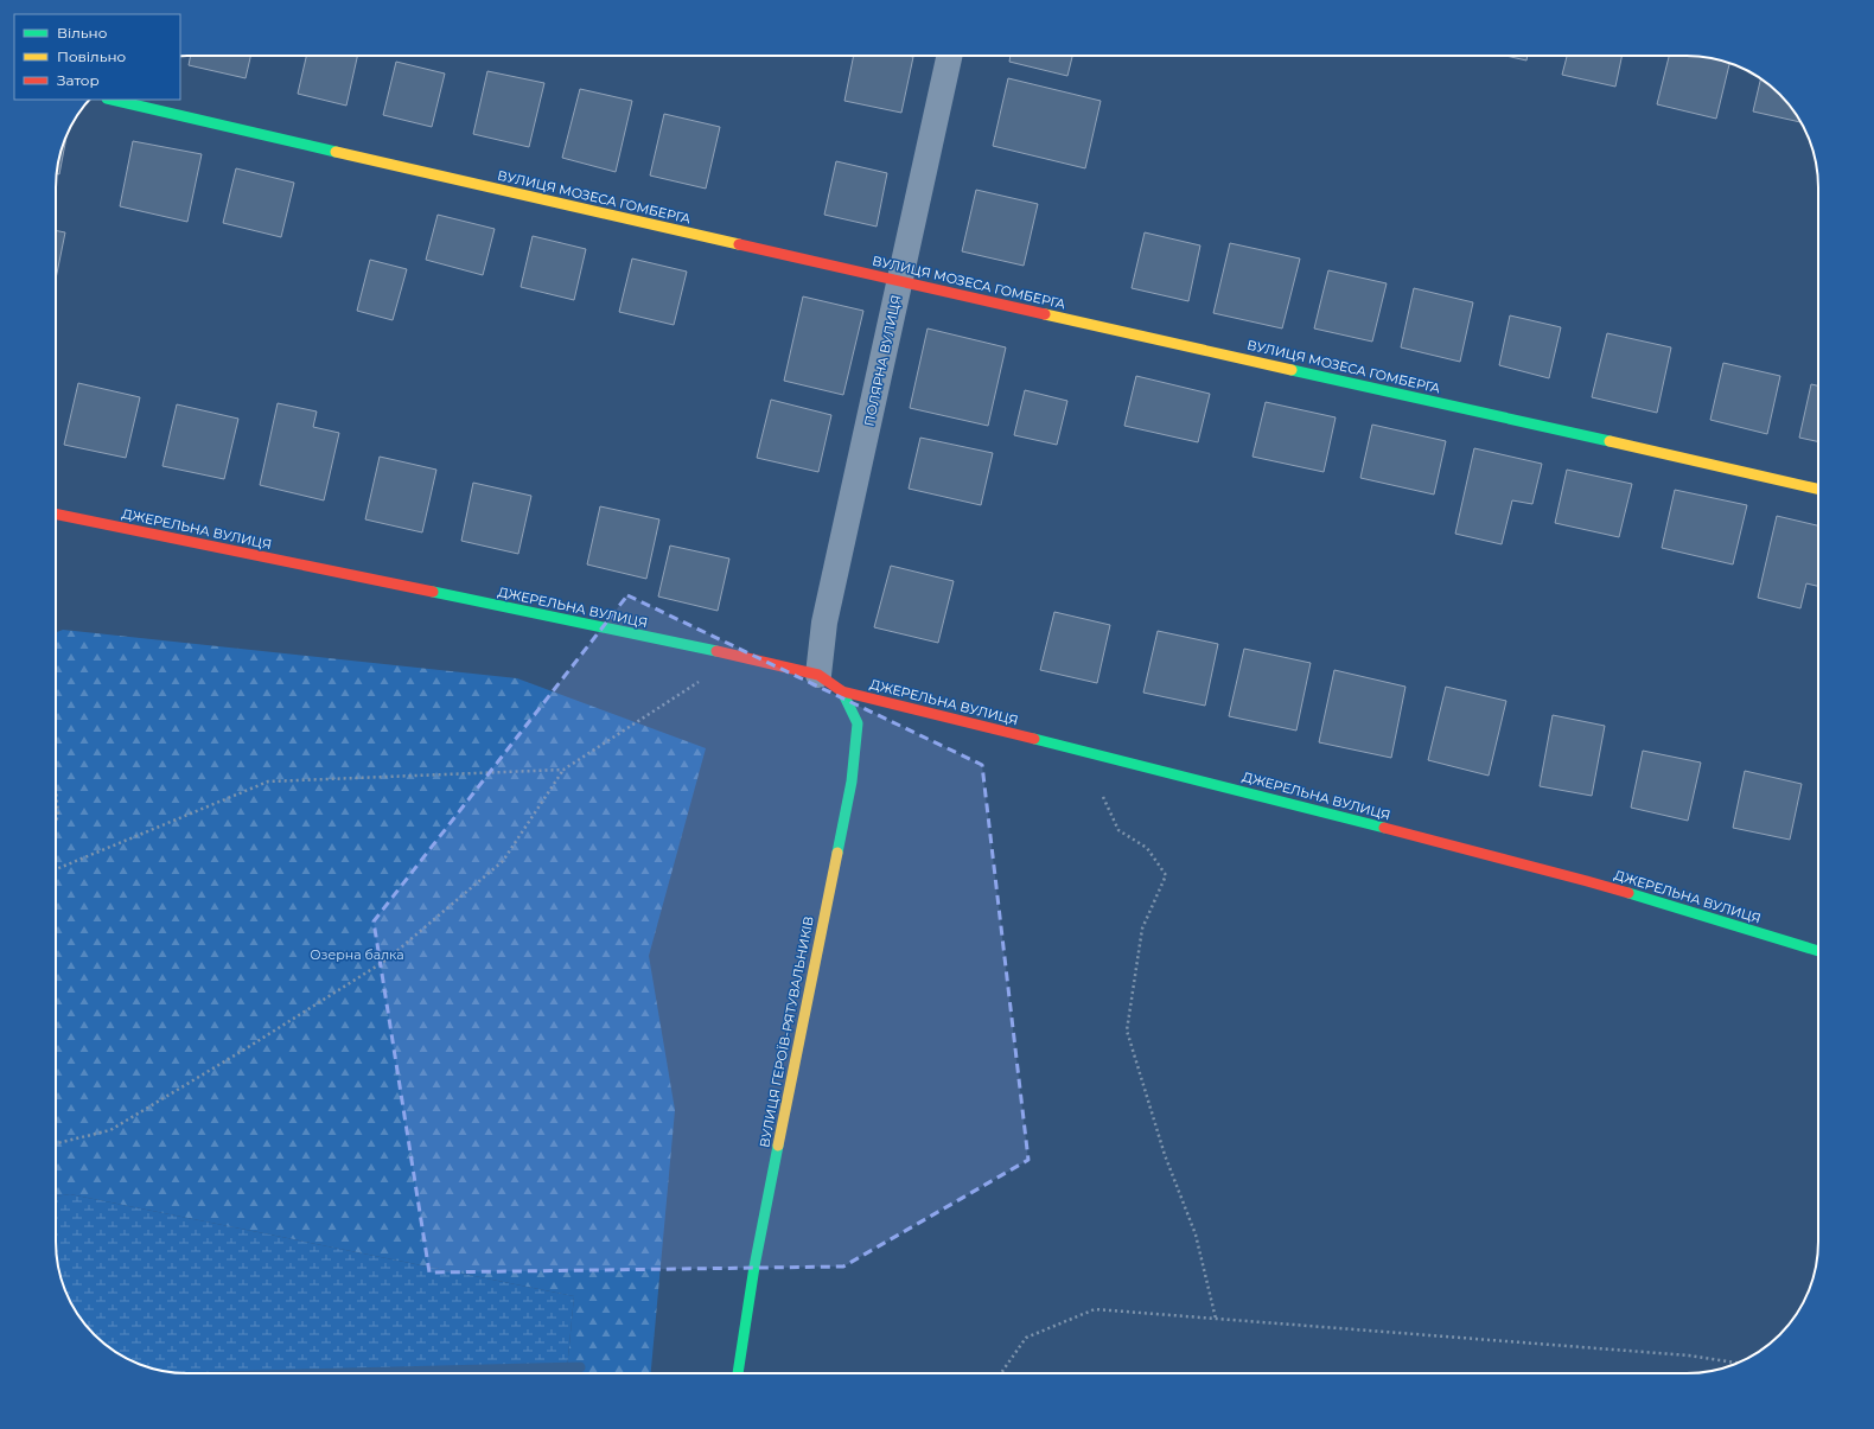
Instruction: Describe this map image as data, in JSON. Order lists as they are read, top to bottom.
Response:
{
  "streets": {
    "street": [
      "ВУЛИЦЯ МОЗЕСА ГОМБЕРГА",
      "ПОЛЯРНА ВУЛИЦЯ",
      "ДЖЕРЕЛЬНА ВУЛИЦЯ",
      "ВУЛИЦЯ ГЕРОЇВ-РЯТУВАЛЬНИКІВ"
    ]
  },
  "crossings": [
    ["ВУЛИЦЯ МОЗЕСА ГОМБЕРГА", "ПОЛЯРНА ВУЛИЦЯ"],
    ["ПОЛЯРНА ВУЛИЦЯ", "ДЖЕРЕЛЬНА ВУЛИЦЯ"],
    ["ДЖЕРЕЛЬНА ВУЛИЦЯ", "ВУЛИЦЯ ГЕРОЇВ-РЯТУВАЛЬНИКІВ"]
  ],
  "parks": ["Озерна балка"],
  "legend": ["Вільно", "Повільно", "Затор"]
}
